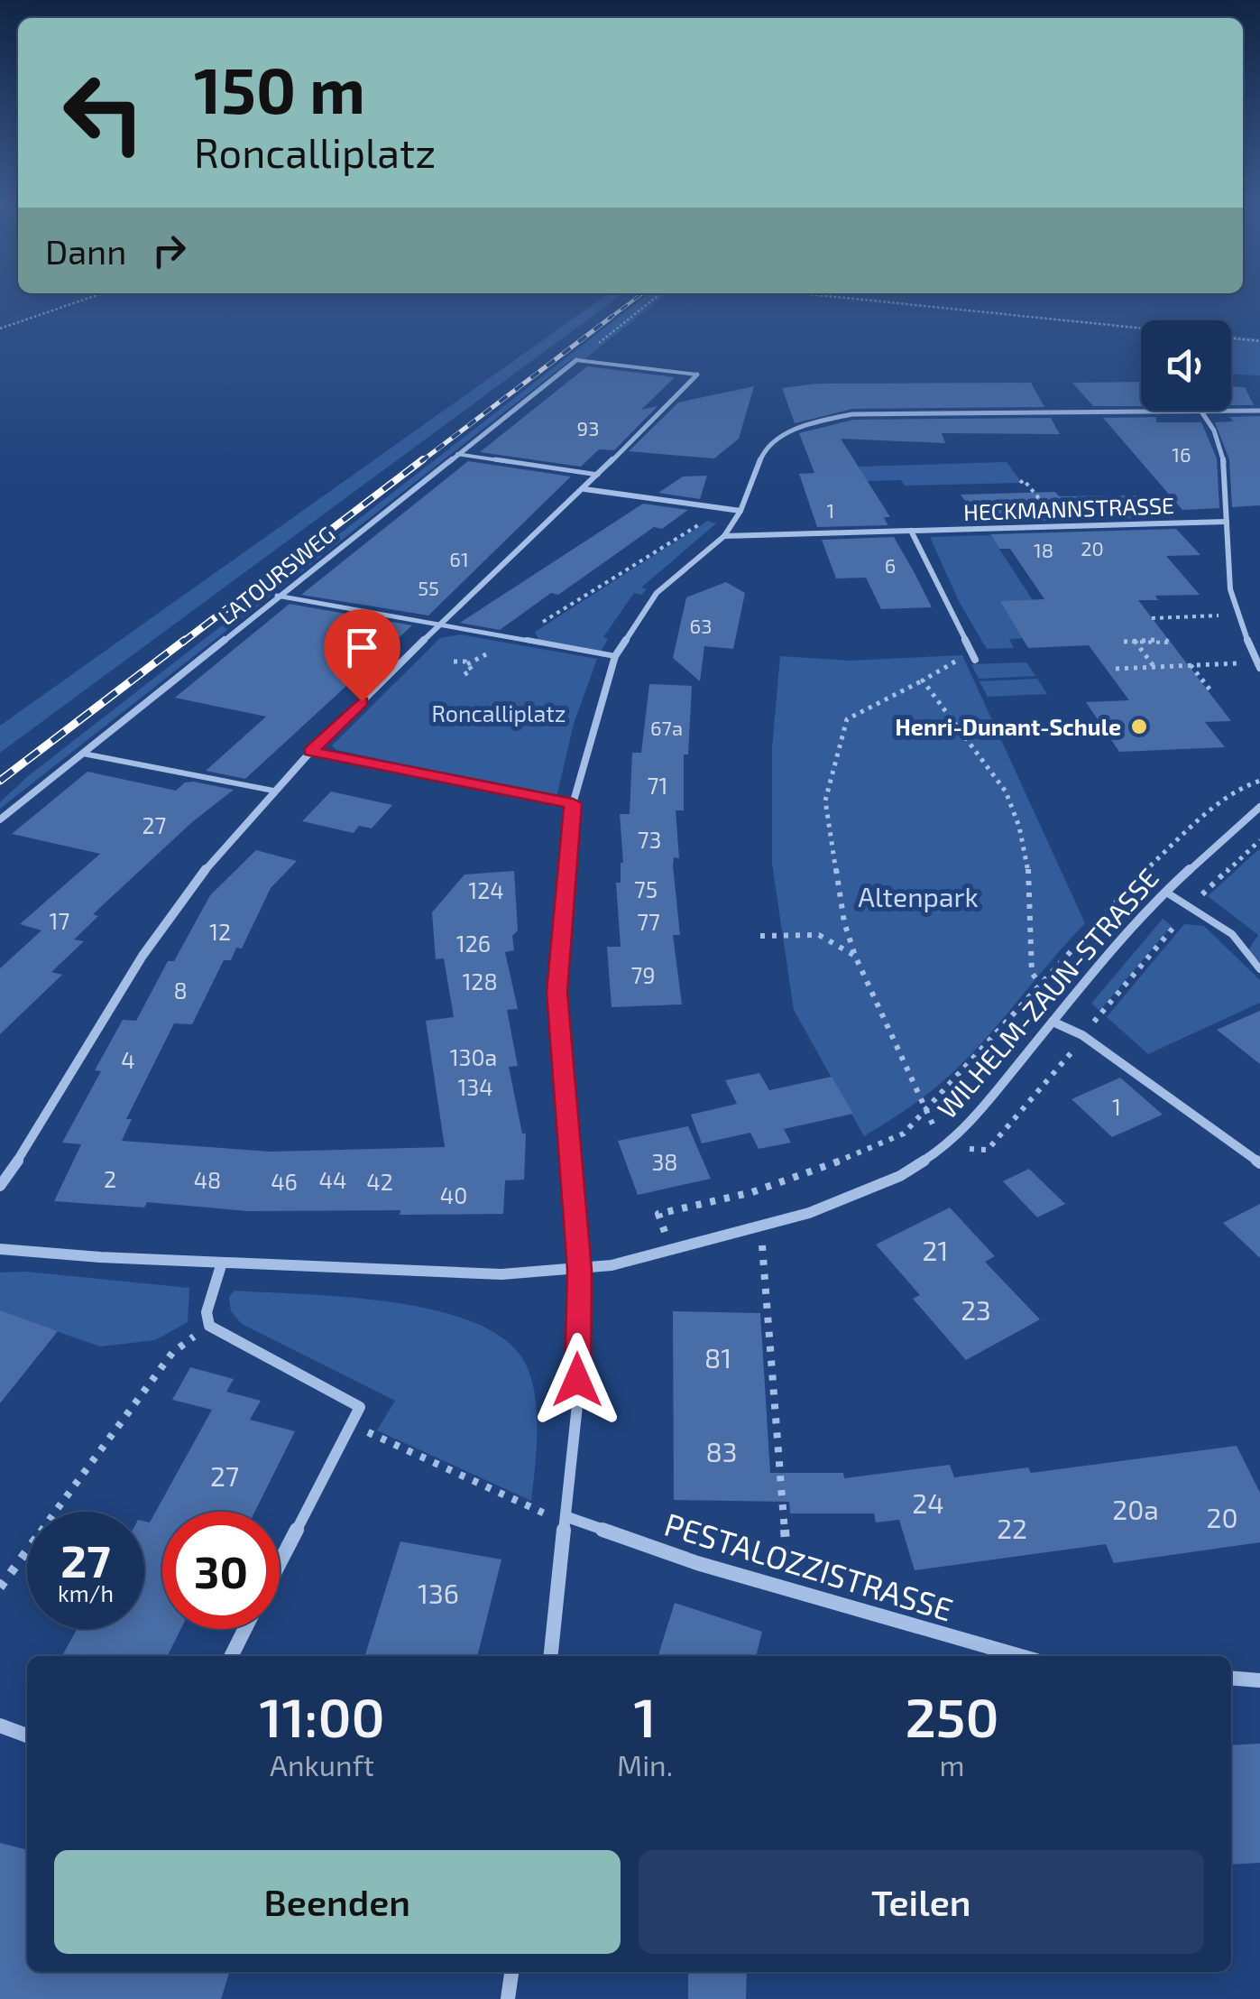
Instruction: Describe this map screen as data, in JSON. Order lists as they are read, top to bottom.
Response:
{
  "streets": {
    "street": [
      "HECKMANNSTRASSE",
      "LATOURSWEG",
      "WILHELM-ZAUN-STRASSE",
      "PESTALOZZISTRASSE"
    ]
  },
  "parks": ["Roncalliplatz", "Altenpark"],
  "places": ["Henri-Dunant-Schule"],
  "house_numbers": [
    "93",
    "16",
    "1",
    "20",
    "18",
    "61",
    "6",
    "55",
    "63",
    "67a",
    "71",
    "27",
    "73",
    "75",
    "124",
    "17",
    "77",
    "12",
    "126",
    "79",
    "128",
    "8",
    "130a",
    "4",
    "134",
    "1",
    "38",
    "2",
    "48",
    "44",
    "46",
    "42",
    "40",
    "21",
    "23",
    "81",
    "83",
    "27",
    "24",
    "20a",
    "20",
    "22",
    "136"
  ],
  "page": {
    "turn": ["150 m", "Roncalliplatz"],
    "then": "Dann",
    "speed": "27 km/h",
    "limit": "30",
    "eta": [
      "11:00",
      "Ankunft",
      "1",
      "Min.",
      "250",
      "m"
    ],
    "buttons": ["Beenden", "Teilen"]
  }
}
